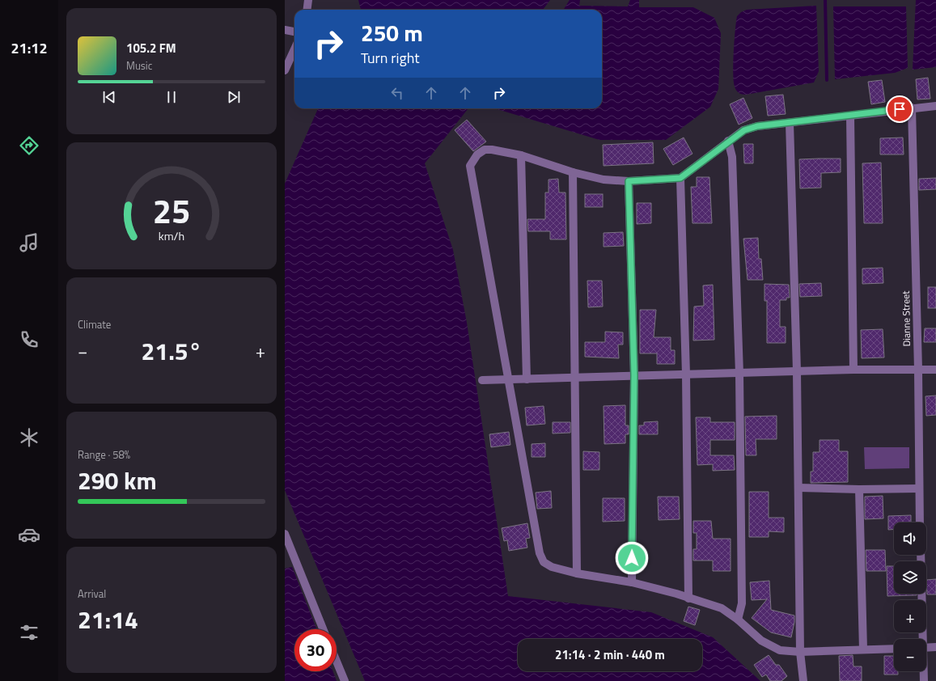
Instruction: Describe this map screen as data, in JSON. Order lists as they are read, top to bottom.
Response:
{
  "streets": {
    "street": ["Dianne Street"]
  },
  "page": {
    "tabs": "21:12",
    "turn": ["250 m", "Turn right"],
    "song": ["105.2 FM", "Music"],
    "tile": [
      "Climate",
      ["Range · 58%", "290 km"],
      ["Arrival", "21:14"]
    ],
    "heat": ["−", "21.5°", "+"],
    "map_buttons": ["+", "−"],
    "limit": "30",
    "trip": "21:14 · 2 min · 440 m",
    "gauge": ["25", "km/h"]
  }
}
